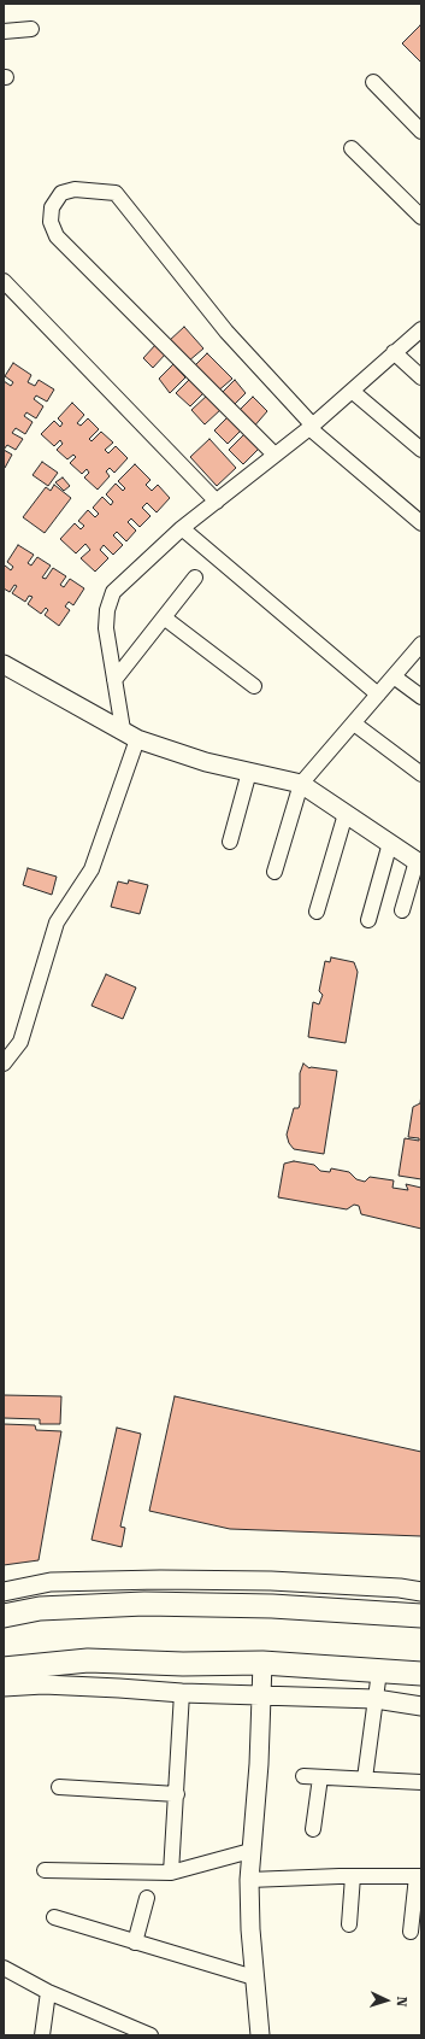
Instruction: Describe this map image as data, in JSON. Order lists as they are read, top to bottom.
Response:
{
  "north": "right"
}
